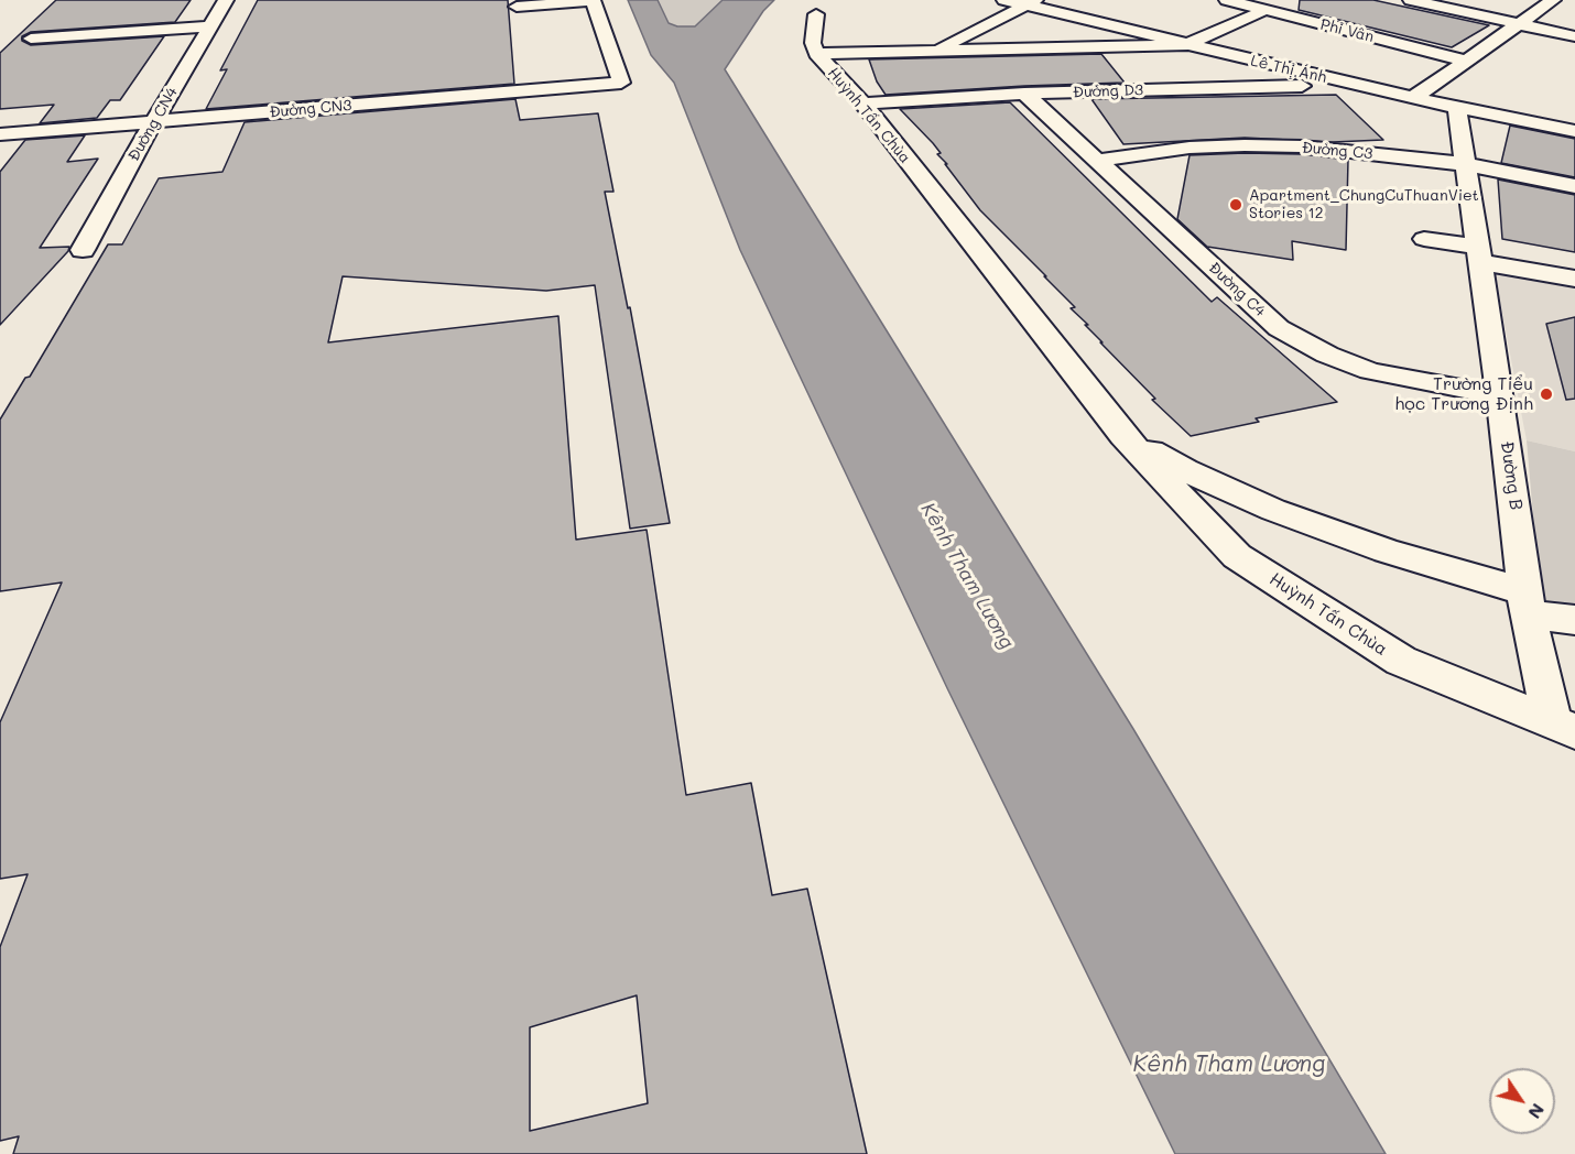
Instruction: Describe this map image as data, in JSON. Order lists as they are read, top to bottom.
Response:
{
  "streets": {
    "street": [
      "Phi Vân",
      "Lê Thị Ánh",
      "Đường D3",
      "Đường CN3",
      "Huỳnh Tấn Chùa",
      "Đường CN4",
      "Đường C3",
      "Đường C4",
      "Đường B"
    ]
  },
  "crossings": [
    ["Lê Thị Ánh", "Đường D3"],
    ["Lê Thị Ánh", "Huỳnh Tấn Chùa"],
    ["Lê Thị Ánh", "Đường B"],
    ["Đường D3", "Huỳnh Tấn Chùa"],
    ["Đường D3", "Đường C4"],
    ["Đường CN3", "Đường CN4"],
    ["Huỳnh Tấn Chùa", "Đường B"],
    ["Đường C3", "Đường C4"],
    ["Đường C3", "Đường B"],
    ["Đường C4", "Đường B"]
  ],
  "water": ["Kênh Tham Lương"],
  "places": ["Apartment_ChungCuThuanViet Stories 12", "Trường Tiểu học Trương Định"],
  "north": "bottom right"
}
